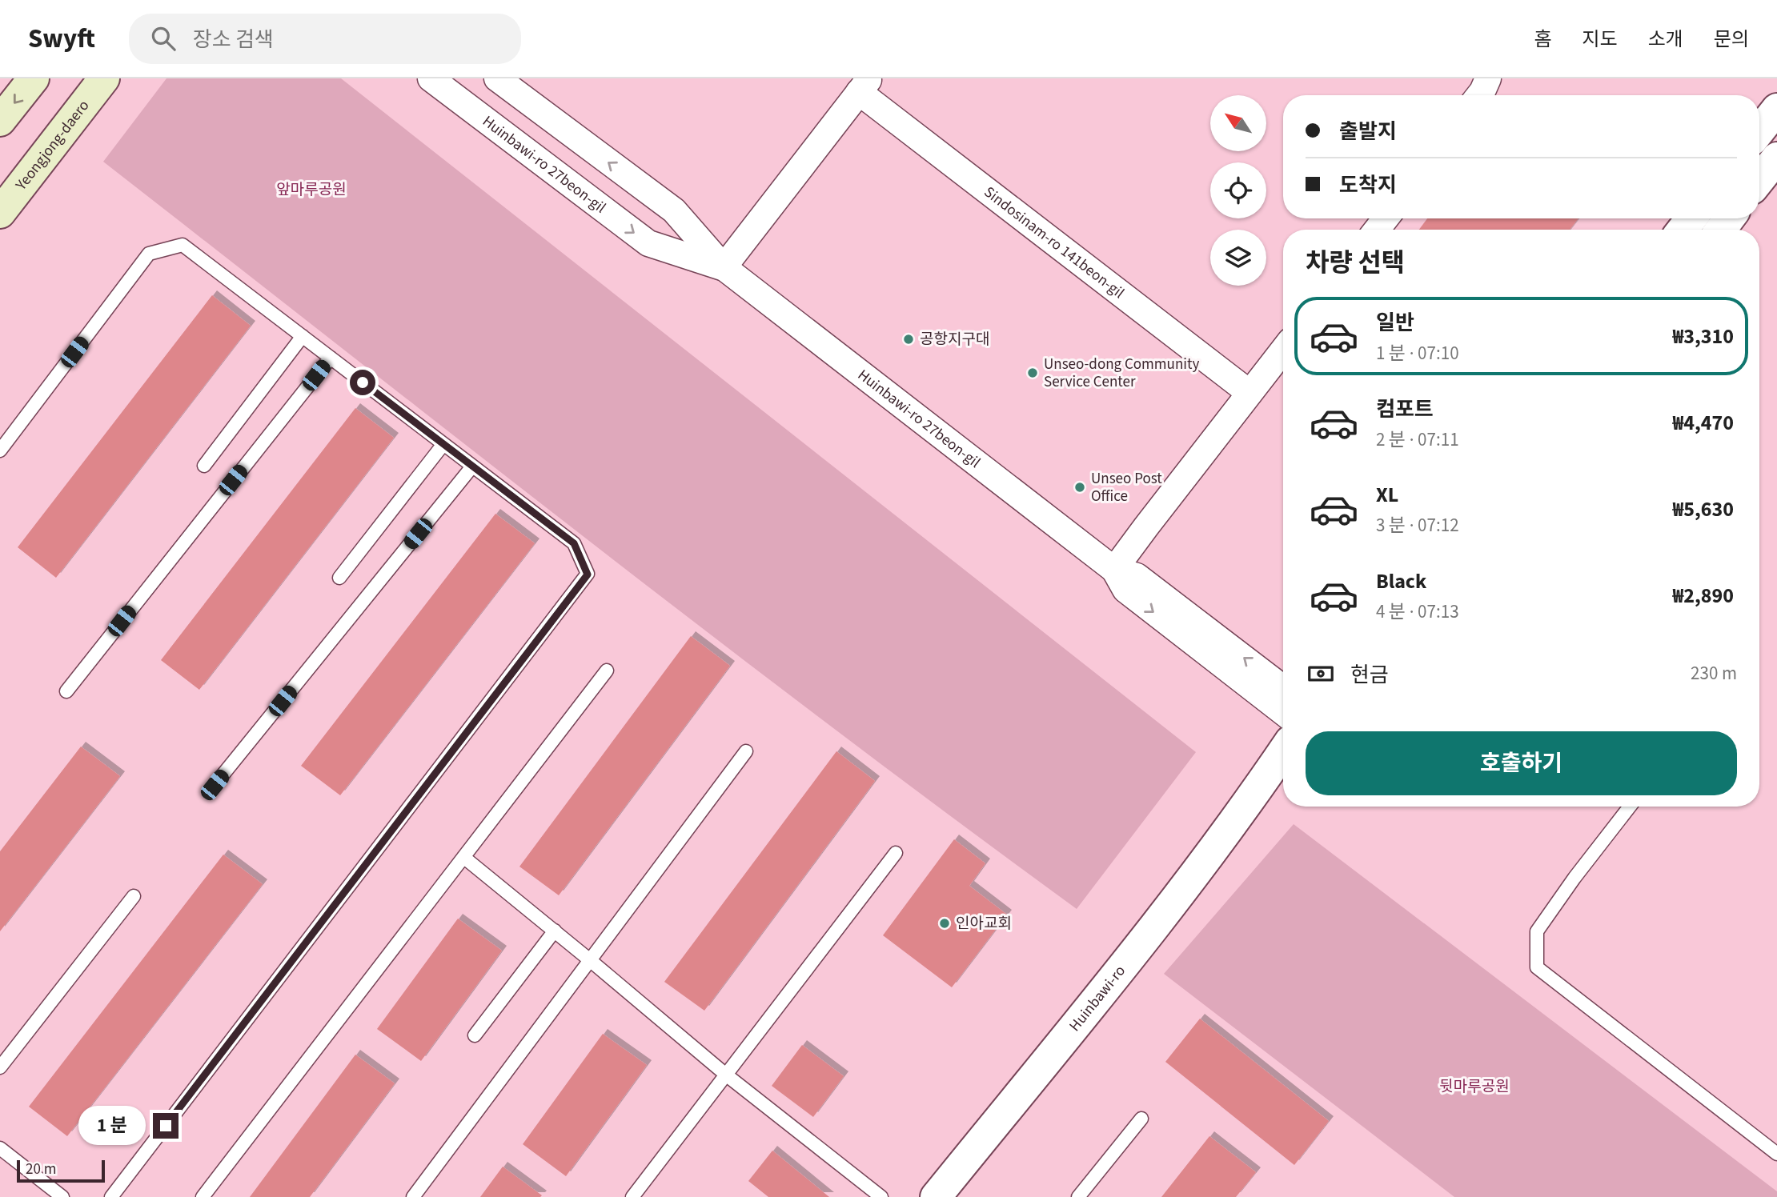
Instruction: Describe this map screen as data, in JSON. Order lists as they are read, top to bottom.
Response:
{
  "streets": {
    "main road": ["Yeongjong-daero"],
    "street": ["Huinbawi-ro 27beon-gil", "Sindosinam-ro 141beon-gil", "Huinbawi-ro"]
  },
  "crossings": [
    ["Huinbawi-ro 27beon-gil", "Sindosinam-ro 141beon-gil"]
  ],
  "parks": ["앞마루공원", "뒷마루공원"],
  "places": [
    "공항지구대",
    "Unseo-dong Community Service Center",
    "Unseo Post Office",
    "인아교회"
  ],
  "scale_bar": "20 m",
  "north": "top left",
  "page": {
    "header": "Swyft",
    "search": "장소 검색",
    "nav": [
      "홈",
      "지도",
      "소개",
      "문의"
    ],
    "banner": ["출발지", "도착지"],
    "heading": "차량 선택",
    "list": [
      {
        "name": "일반",
        "note": "1 분 · 07:10",
        "value": "₩3,310"
      },
      {
        "name": "컴포트",
        "note": "2 분 · 07:11",
        "value": "₩4,470"
      },
      {
        "name": "XL",
        "note": "3 분 · 07:12",
        "value": "₩5,630"
      },
      {
        "name": "Black",
        "note": "4 분 · 07:13",
        "value": "₩2,890"
      }
    ],
    "pay": ["현금", "230 m"],
    "buttons": "호출하기",
    "bubble": "1 분",
    "scale": "20 m"
  }
}
